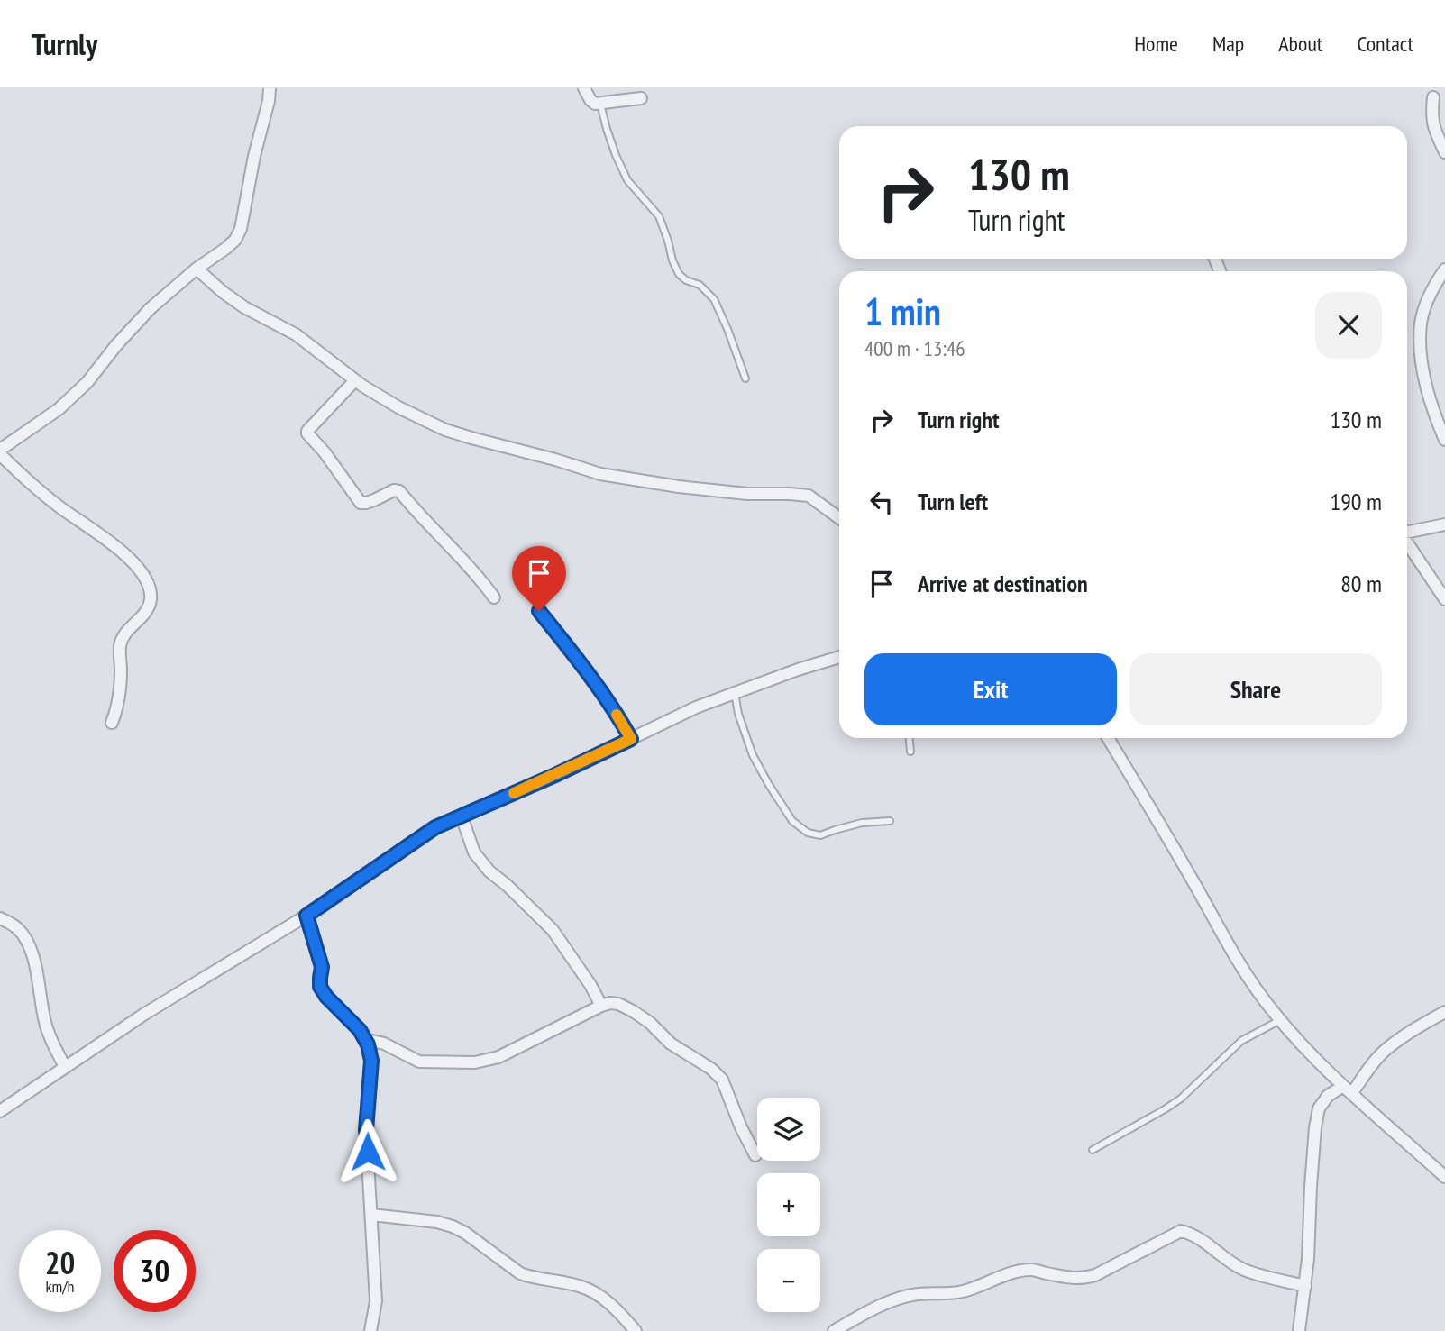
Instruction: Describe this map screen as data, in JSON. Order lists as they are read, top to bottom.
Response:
{
  "page": {
    "header": "Turnly",
    "nav": [
      "Home",
      "Map",
      "About",
      "Contact"
    ],
    "turn": ["130 m", "Turn right"],
    "heading": ["1 min", "400 m · 13:46"],
    "list": [
      {
        "name": "Turn right",
        "value": "130 m"
      },
      {
        "name": "Turn left",
        "value": "190 m"
      },
      {
        "name": "Arrive at destination",
        "value": "80 m"
      }
    ],
    "buttons": ["Exit", "Share"],
    "map_buttons": ["+", "−"],
    "speed": "20 km/h",
    "limit": "30"
  }
}
